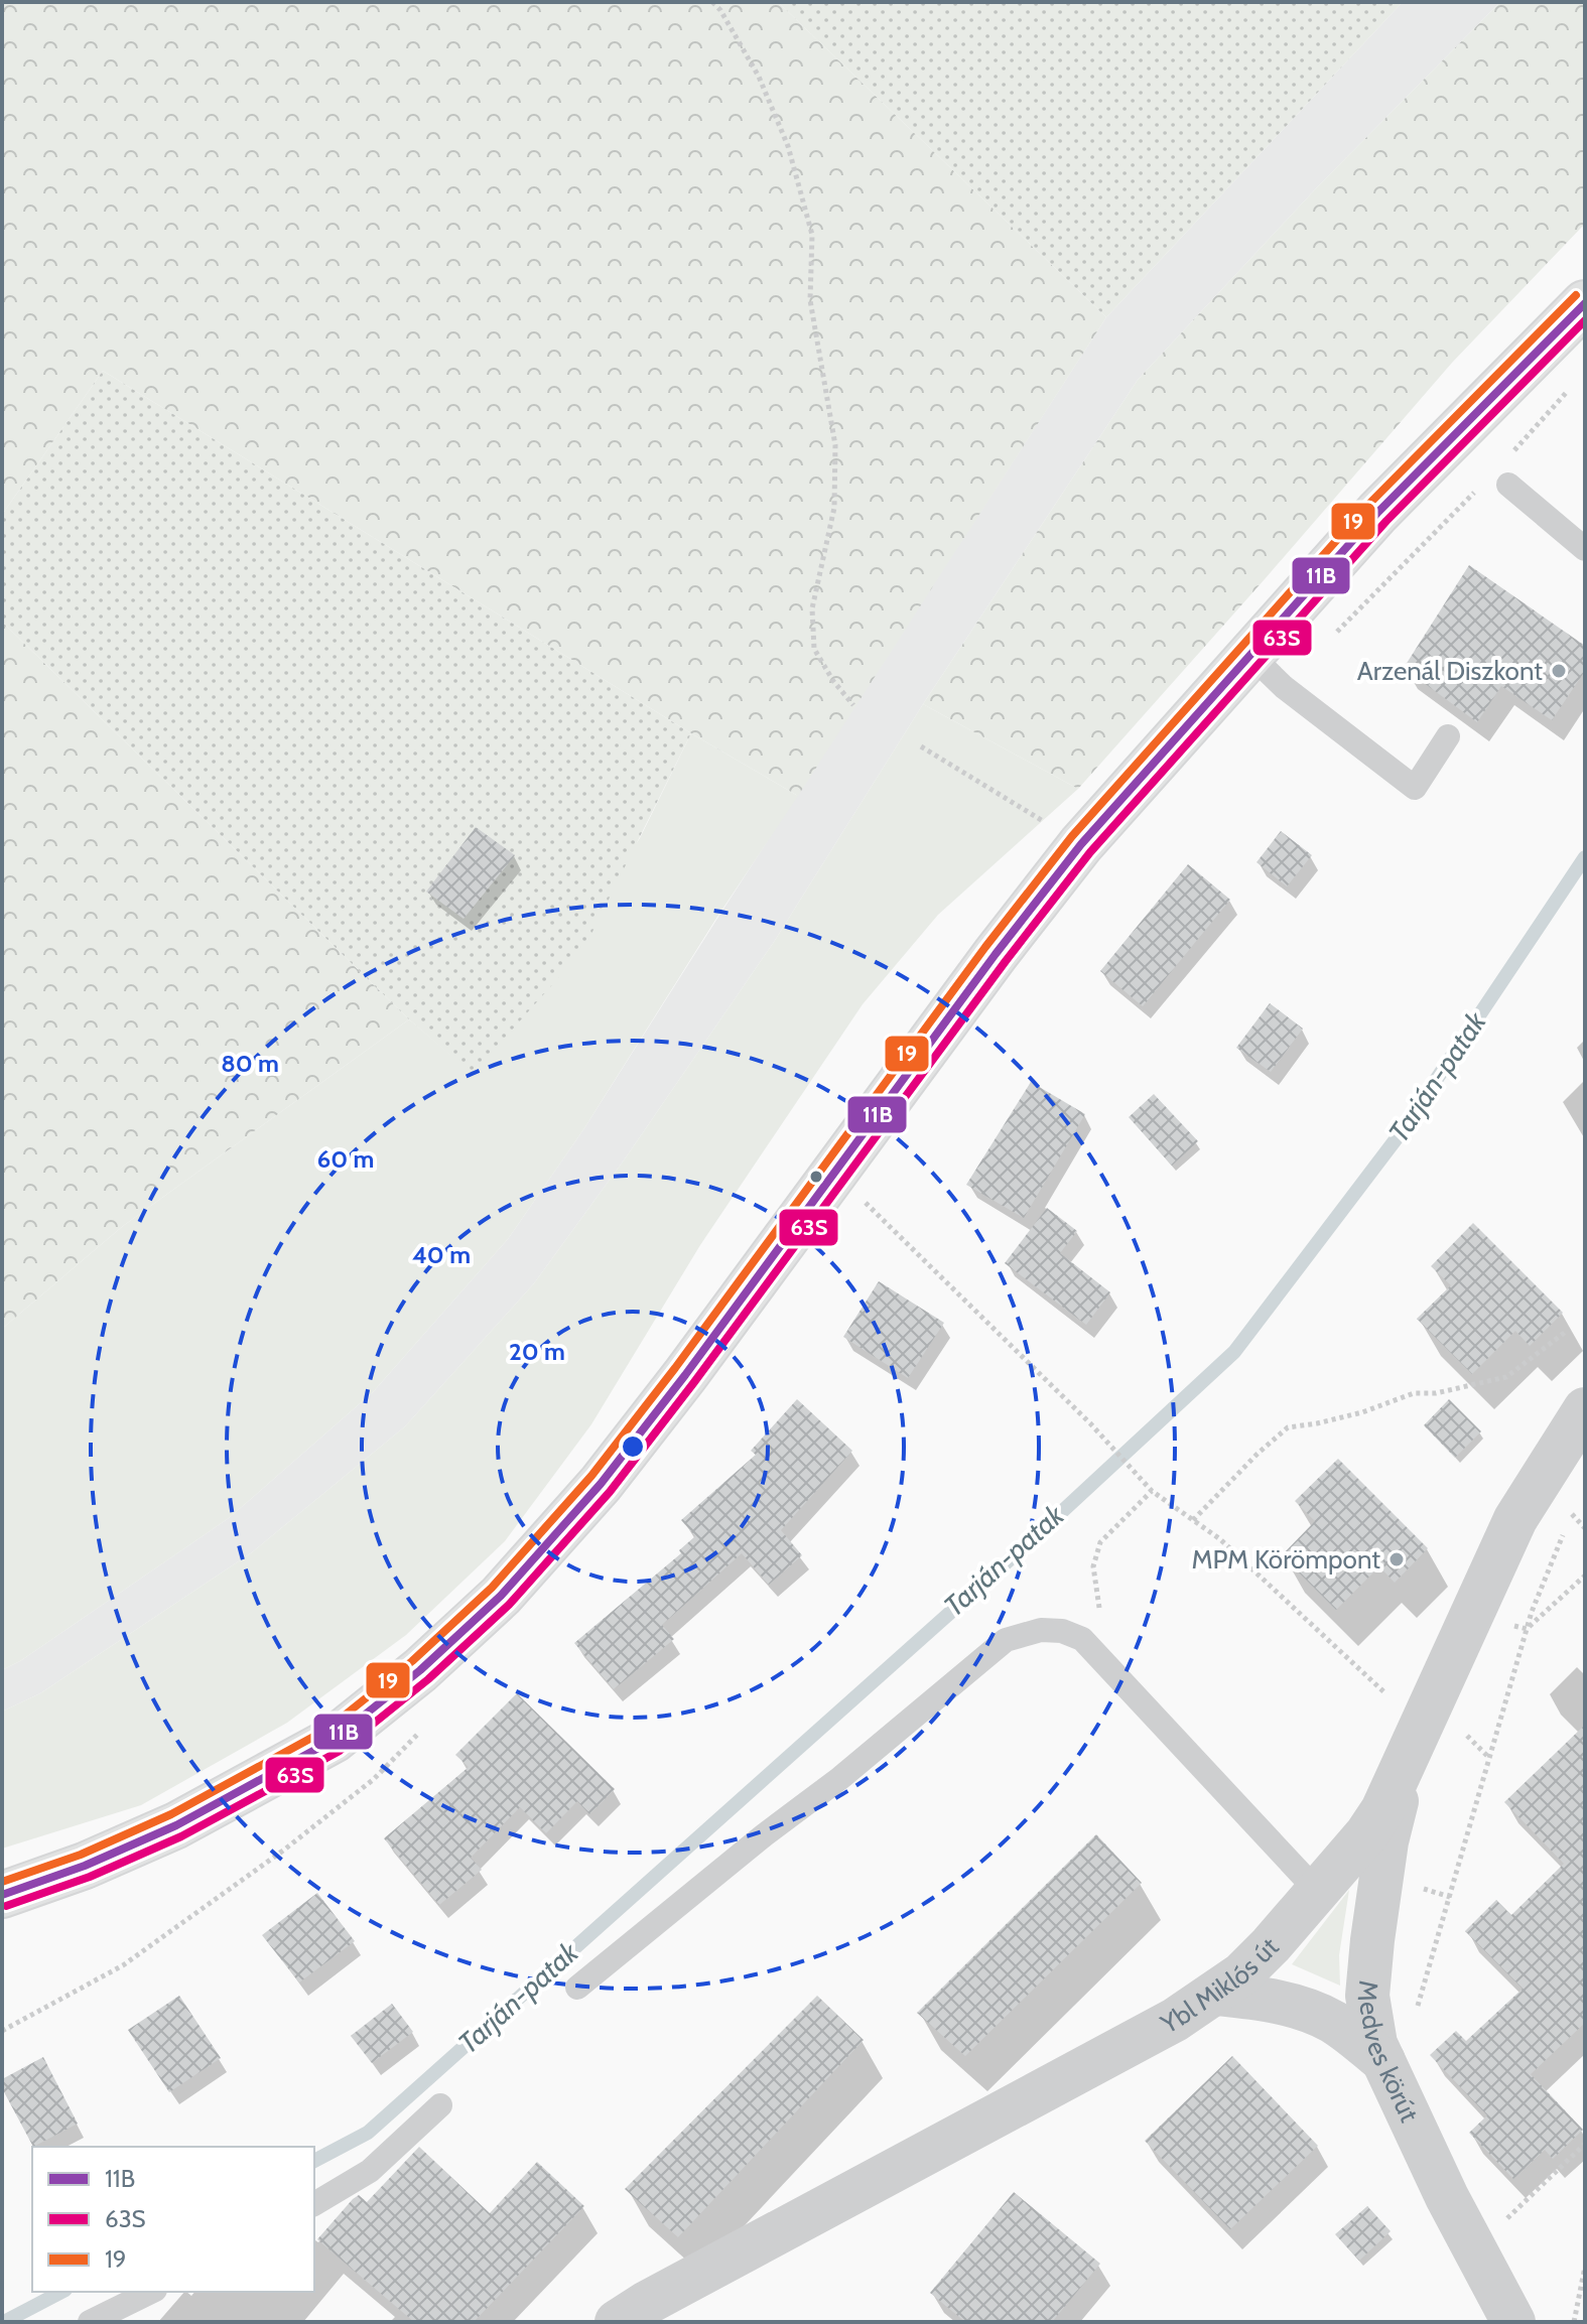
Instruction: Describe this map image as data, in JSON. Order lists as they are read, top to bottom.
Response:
{
  "streets": {
    "street": ["Ybl Miklós út", "Medves körút"]
  },
  "crossings": [
    ["Ybl Miklós út", "Medves körút"]
  ],
  "water": ["Tarján-patak"],
  "places": ["Arzenál Diszkont", "MPM Körömpont"],
  "lines": ["transit line 19", "transit line 11B", "transit line 63S"],
  "legend": ["11B", "63S", "19"],
  "rings": [
    "80 m",
    "60 m",
    "40 m",
    "20 m"
  ]
}
